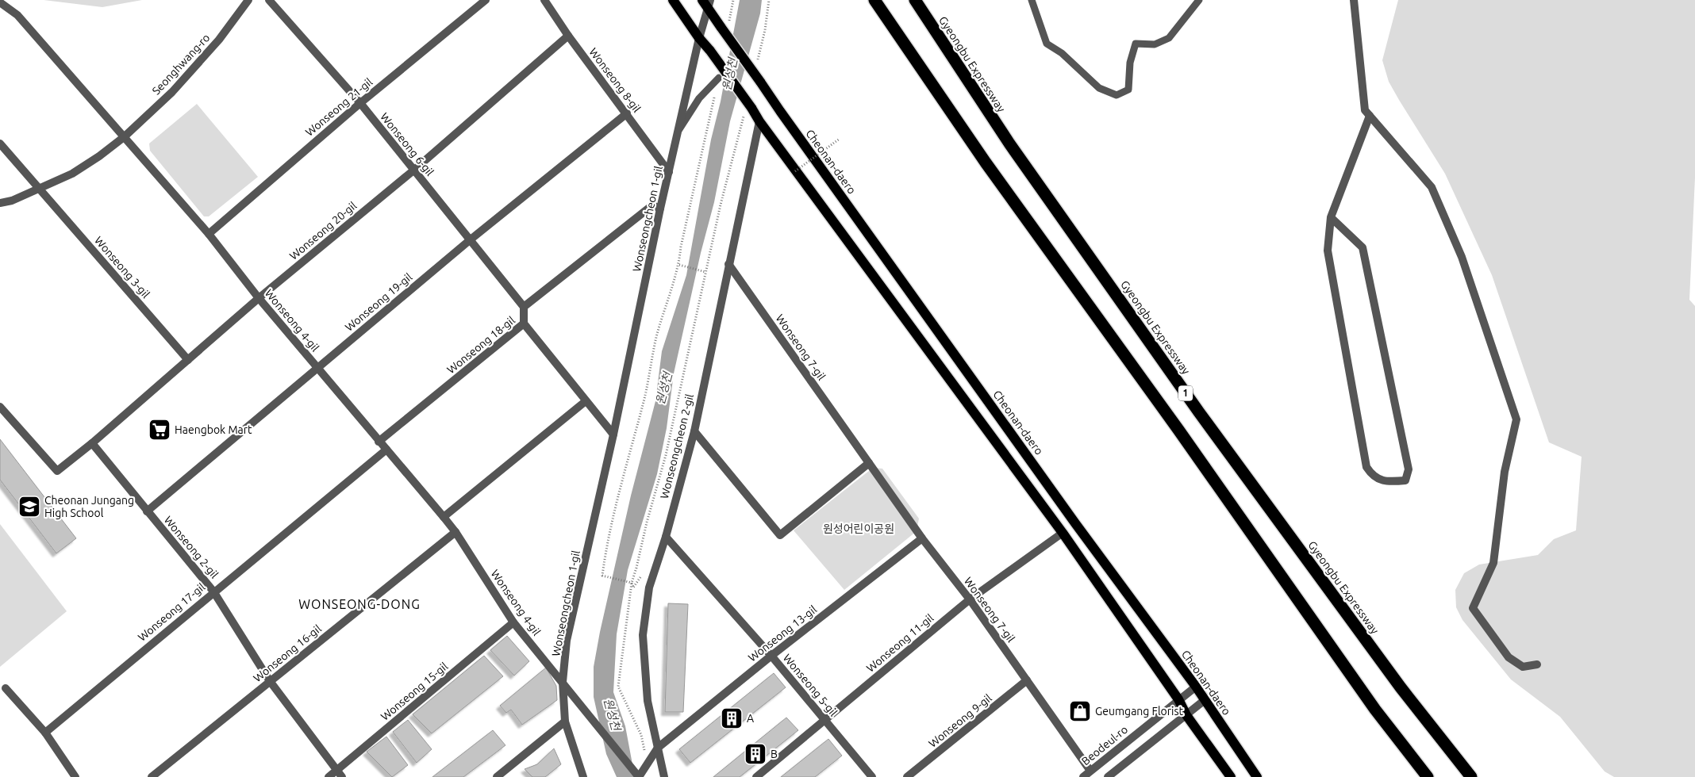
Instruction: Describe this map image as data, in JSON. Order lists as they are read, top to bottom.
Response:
{
  "streets": {
    "highway": ["Gyeongbu Expressway", "1"],
    "main road": ["Cheonan-daero"],
    "street": [
      "Seonghwang-ro",
      "Wonseong 8-gil",
      "Wonseong 21-gil",
      "Wonseong 6-gil",
      "Wonseongcheon 1-gil",
      "Wonseong 20-gil",
      "Wonseong 3-gil",
      "Wonseong 19-gil",
      "Wonseong 4-gil",
      "Wonseong 18-gil",
      "Wonseong 7-gil",
      "Wonseongcheon 2-gil",
      "Wonseong 2-gil",
      "Wonseong 17-gil",
      "Wonseong 13-gil",
      "Wonseong 11-gil",
      "Wonseong 16-gil",
      "Wonseong 5-gil",
      "Wonseong 15-gil",
      "Wonseong 9-gil",
      "Beodeul-ro"
    ]
  },
  "crossings": [
    ["Seonghwang-ro", "Wonseong 3-gil"],
    ["Seonghwang-ro", "Wonseong 4-gil"],
    ["Wonseong 8-gil", "Wonseongcheon 1-gil"],
    ["Wonseong 8-gil", "Wonseong 20-gil"],
    ["Wonseong 8-gil", "Wonseong 19-gil"],
    ["Wonseong 21-gil", "Wonseong 6-gil"],
    ["Wonseong 21-gil", "Wonseong 4-gil"],
    ["Wonseong 6-gil", "Wonseong 20-gil"],
    ["Wonseong 6-gil", "Wonseong 19-gil"],
    ["Wonseong 6-gil", "Wonseong 18-gil"],
    ["Cheonan-daero", "Beodeul-ro"],
    ["Wonseongcheon 1-gil", "Wonseong 4-gil"],
    ["Wonseongcheon 1-gil", "Wonseong 18-gil"],
    ["Wonseong 20-gil", "Wonseong 3-gil"],
    ["Wonseong 20-gil", "Wonseong 4-gil"],
    ["Wonseong 20-gil", "Wonseong 2-gil"],
    ["Wonseong 19-gil", "Wonseong 4-gil"],
    ["Wonseong 19-gil", "Wonseong 2-gil"],
    ["Wonseong 4-gil", "Wonseong 18-gil"],
    ["Wonseong 4-gil", "Wonseong 17-gil"],
    ["Wonseong 4-gil", "Wonseong 13-gil"],
    ["Wonseong 4-gil", "Wonseong 16-gil"],
    ["Wonseong 4-gil", "Wonseong 15-gil"],
    ["Wonseong 7-gil", "Wonseongcheon 2-gil"],
    ["Wonseong 7-gil", "Wonseong 13-gil"],
    ["Wonseong 7-gil", "Wonseong 11-gil"],
    ["Wonseong 7-gil", "Wonseong 9-gil"],
    ["Wonseong 7-gil", "Beodeul-ro"],
    ["Wonseongcheon 2-gil", "Wonseong 13-gil"],
    ["Wonseongcheon 2-gil", "Wonseong 5-gil"],
    ["Wonseong 2-gil", "Wonseong 17-gil"],
    ["Wonseong 2-gil", "Wonseong 16-gil"],
    ["Wonseong 2-gil", "Wonseong 15-gil"],
    ["Wonseong 13-gil", "Wonseong 5-gil"],
    ["Wonseong 11-gil", "Wonseong 5-gil"]
  ],
  "districts": ["WONSEONG-DONG"],
  "water": ["원성천"],
  "parks": ["원성어린이공원"],
  "places": {
    "supermarket": ["Haengbok Mart"],
    "school or university": ["Cheonan Jungang High School"],
    "shop": ["Geumgang Florist"],
    "building": ["A", "B"]
  }
}
